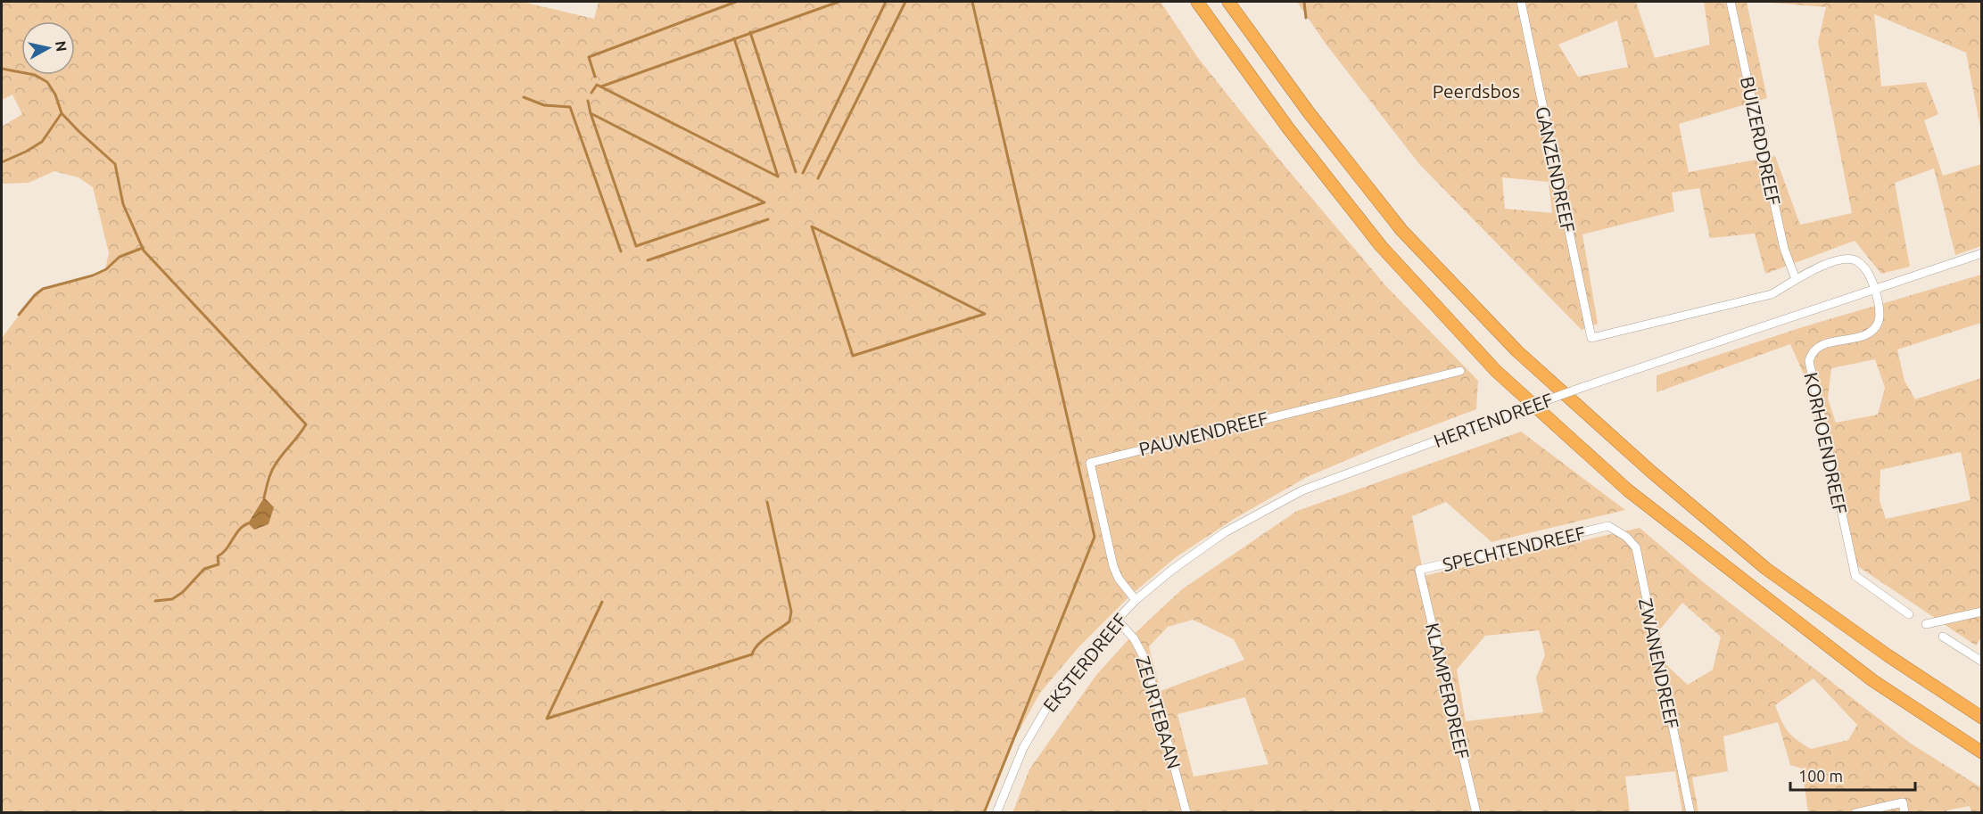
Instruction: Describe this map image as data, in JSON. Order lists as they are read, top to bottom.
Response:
{
  "streets": {
    "street": [
      "BUIZERDDREEF",
      "GANZENDREEF",
      "HERTENDREEF",
      "PAUWENDREEF",
      "KORHOENDREEF",
      "SPECHTENDREEF",
      "EKSTERDREEF",
      "ZWANENDREEF",
      "KLAMPERDREEF",
      "ZEURTEBAAN"
    ]
  },
  "crossings": [
    ["BUIZERDDREEF", "GANZENDREEF"],
    ["HERTENDREEF", "PAUWENDREEF"],
    ["HERTENDREEF", "KORHOENDREEF"],
    ["HERTENDREEF", "EKSTERDREEF"],
    ["PAUWENDREEF", "EKSTERDREEF"],
    ["SPECHTENDREEF", "ZWANENDREEF"],
    ["SPECHTENDREEF", "KLAMPERDREEF"],
    ["EKSTERDREEF", "ZEURTEBAAN"]
  ],
  "parks": ["Peerdsbos"],
  "scale_bar": "100 m",
  "north": "right"
}
